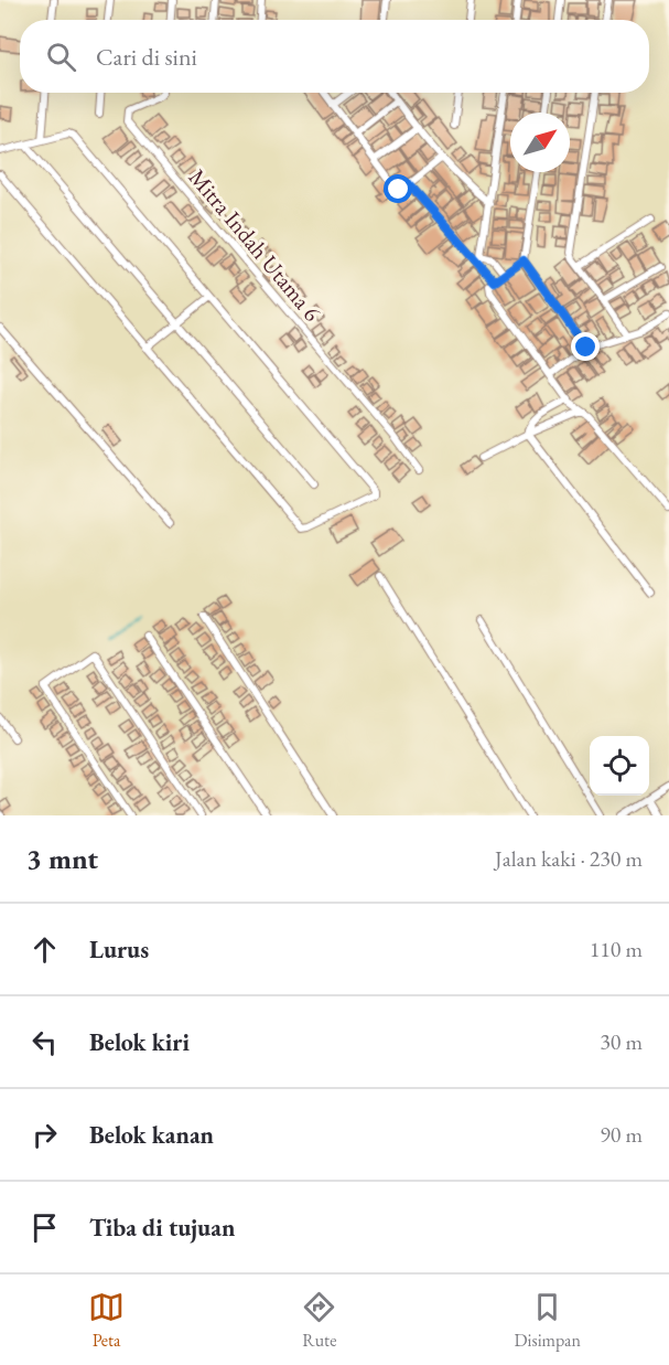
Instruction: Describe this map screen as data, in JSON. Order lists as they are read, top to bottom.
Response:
{
  "streets": {
    "street": ["Mitra Indah Utama 6"]
  },
  "north": "top right",
  "page": {
    "search": "Cari di sini",
    "heading": ["3 mnt", "Jalan kaki · 230 m"],
    "list": [
      ["Lurus", "110 m"],
      ["Belok kiri", "30 m"],
      ["Belok kanan", "90 m"],
      "Tiba di tujuan"
    ],
    "nav": ["Peta", "Rute", "Disimpan"]
  }
}
